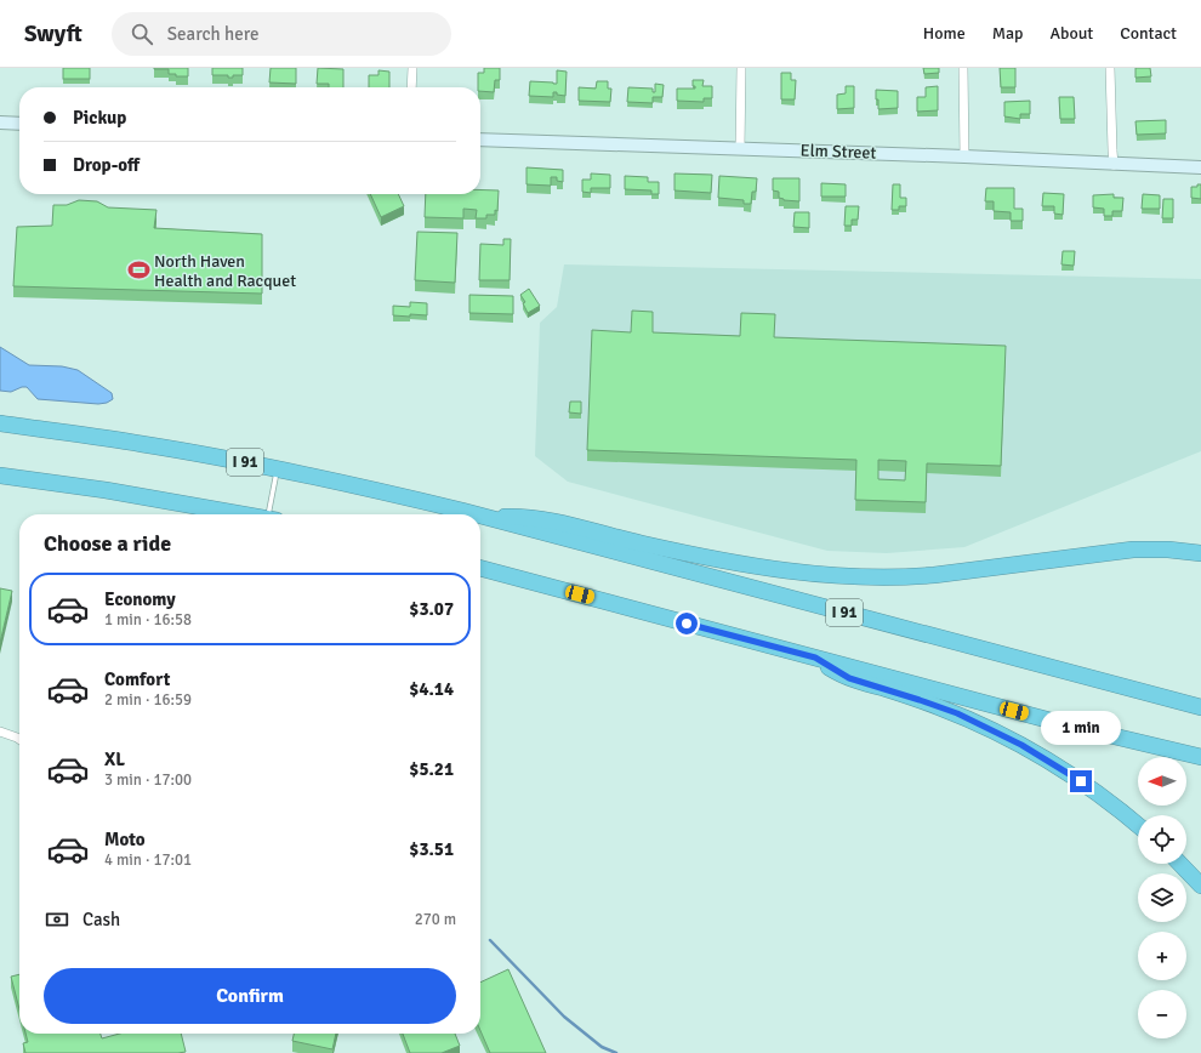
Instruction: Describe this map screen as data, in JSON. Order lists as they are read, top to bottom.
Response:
{
  "streets": {
    "highway": ["I 91"],
    "street": ["Elm Street"]
  },
  "places": {
    "sports": ["North Haven Health and Racquet"]
  },
  "north": "left",
  "page": {
    "header": "Swyft",
    "search": "Search here",
    "nav": [
      "Home",
      "Map",
      "About",
      "Contact"
    ],
    "banner": ["Pickup", "Drop-off"],
    "heading": "Choose a ride",
    "list": [
      {
        "name": "Economy",
        "note": "1 min · 16:58",
        "value": "$3.07"
      },
      {
        "name": "Comfort",
        "note": "2 min · 16:59",
        "value": "$4.14"
      },
      {
        "name": "XL",
        "note": "3 min · 17:00",
        "value": "$5.21"
      },
      {
        "name": "Moto",
        "note": "4 min · 17:01",
        "value": "$3.51"
      }
    ],
    "bubble": "1 min",
    "map_buttons": ["+", "−"],
    "pay": ["Cash", "270 m"],
    "buttons": "Confirm"
  }
}
